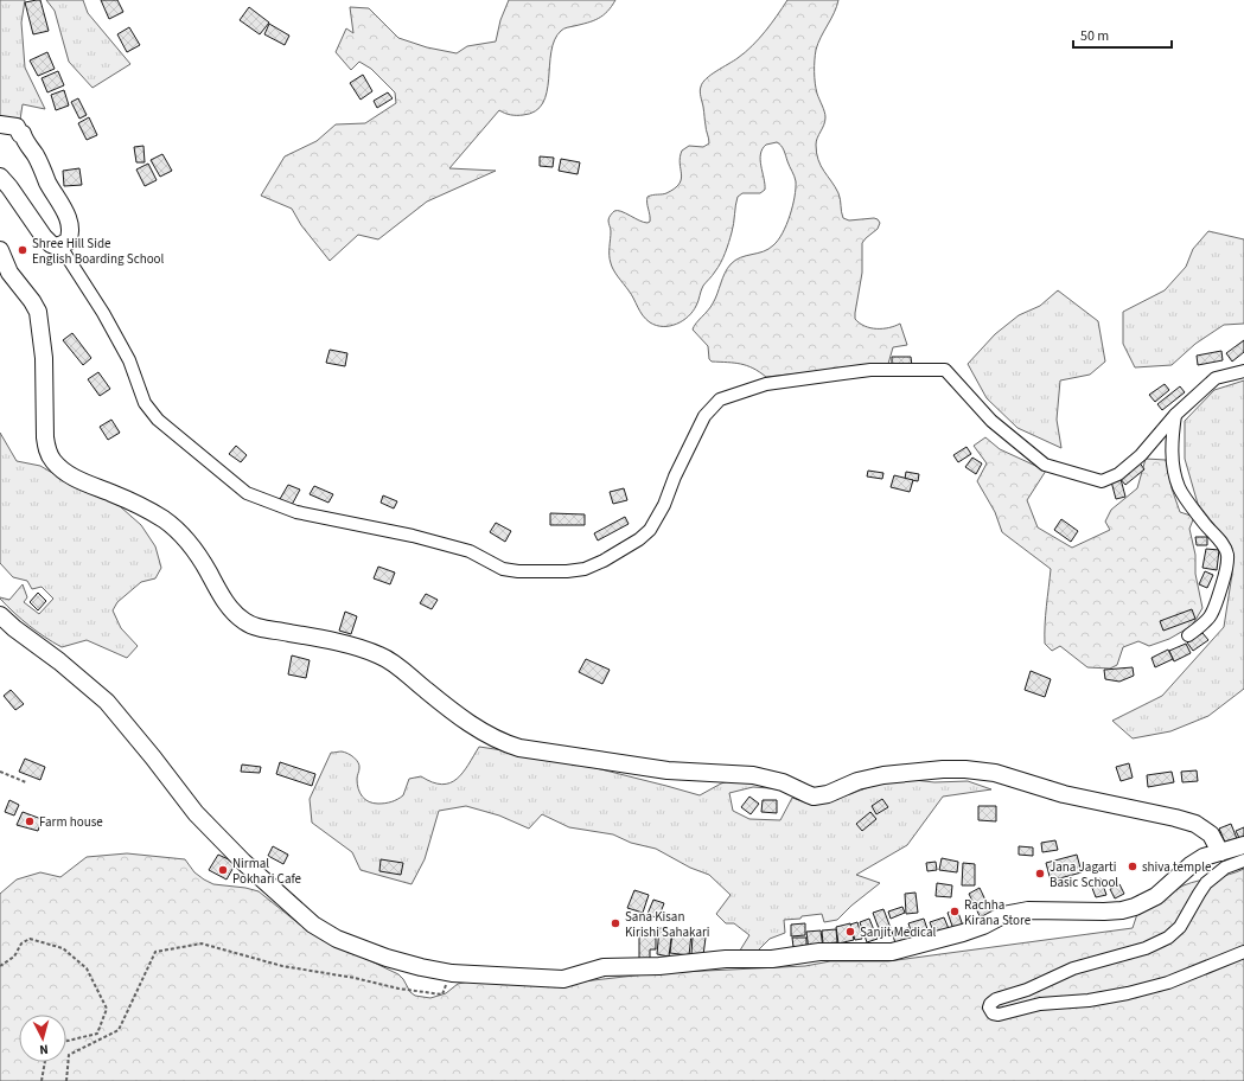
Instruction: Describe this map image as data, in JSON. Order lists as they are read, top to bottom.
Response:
{
  "places": [
    "Shree Hill Side English Boarding School",
    "Farm house",
    "shiva temple",
    "Nirmal Pokhari Cafe",
    "Jana Jagarti Basic School",
    "Rachha Kirana Store",
    "Sana Kisan Kirishi Sahakari",
    "Sanjit Medical"
  ],
  "scale_bar": "50 m",
  "north": "bottom"
}
